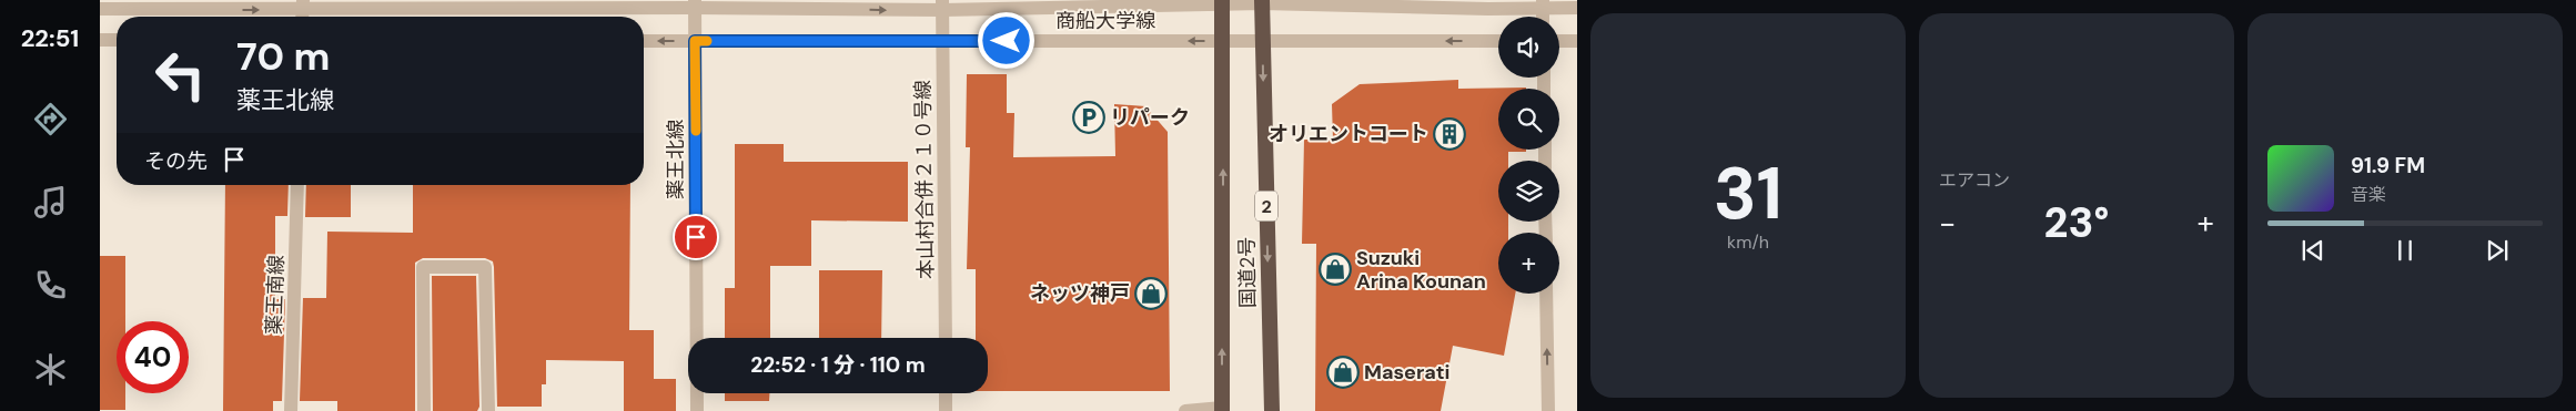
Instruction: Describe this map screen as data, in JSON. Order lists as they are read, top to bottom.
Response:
{
  "streets": {
    "highway": ["2", "国道2号"],
    "street": [
      "商船大学線",
      "薬王北線",
      "本山村合併２１０号線",
      "薬王南線"
    ]
  },
  "crossings": [
    ["商船大学線", "薬王北線"],
    ["商船大学線", "本山村合併２１０号線"],
    ["商船大学線", "国道2号"]
  ],
  "places": {
    "parking": ["リパーク"],
    "building": ["オリエントコート"],
    "shop": ["Suzuki Arina Kounan", "ネッツ神戸", "Maserati"]
  },
  "page": {
    "tabs": "22:51",
    "tile": [
      ["31", "km/h"],
      "エアコン"
    ],
    "map_buttons": "+",
    "turn": ["70 m", "薬王北線"],
    "then": "その先",
    "song": ["91.9 FM", "音楽"],
    "heat": ["−", "23°", "+"],
    "limit": "40",
    "trip": "22:52 · 1 分 · 110 m"
  }
}
